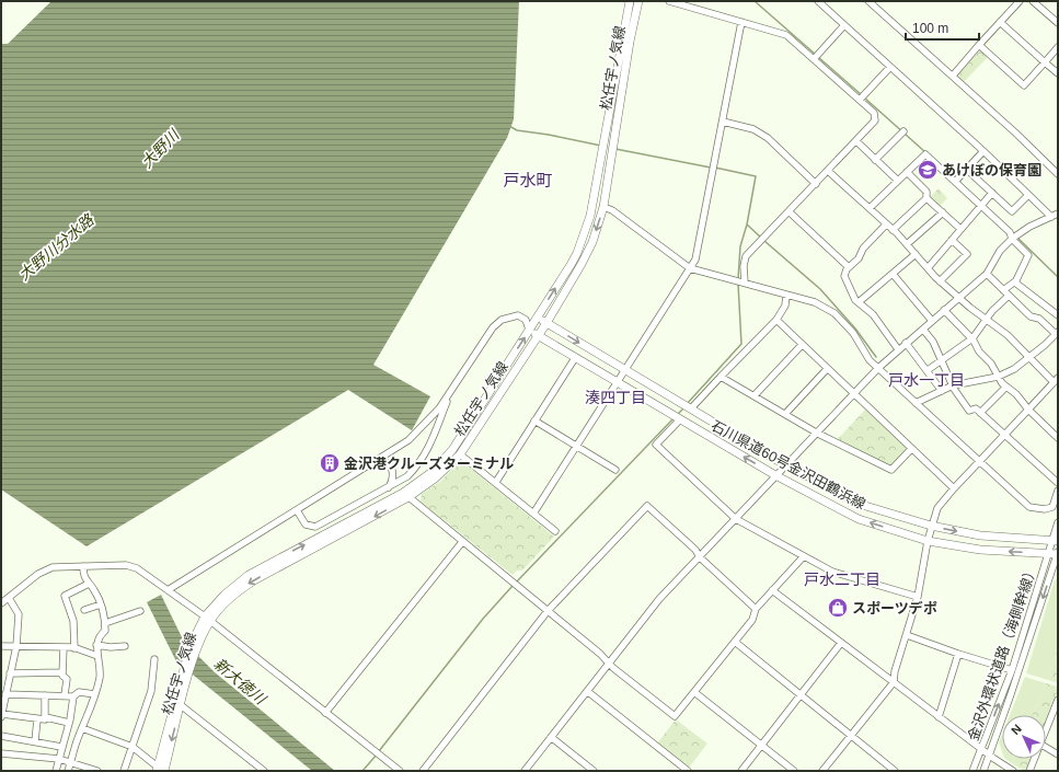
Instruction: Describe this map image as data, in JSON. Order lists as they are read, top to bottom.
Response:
{
  "streets": {
    "main road": ["松任宇ノ気線", "石川県道60号金沢田鶴浜線"],
    "street": ["金沢外環状道路（海側幹線）"]
  },
  "crossings": [
    ["松任宇ノ気線", "石川県道60号金沢田鶴浜線"],
    ["石川県道60号金沢田鶴浜線", "金沢外環状道路（海側幹線）"]
  ],
  "districts": [
    "戸水町",
    "戸水一丁目",
    "湊四丁目",
    "戸水二丁目"
  ],
  "water": ["大野川", "大野川分水路", "新大徳川"],
  "places": {
    "school or university": ["あけぼの保育園"],
    "building": ["金沢港クルーズターミナル"],
    "shop": ["スポーツデポ"]
  },
  "scale_bar": "100 m",
  "north": "top left"
}
